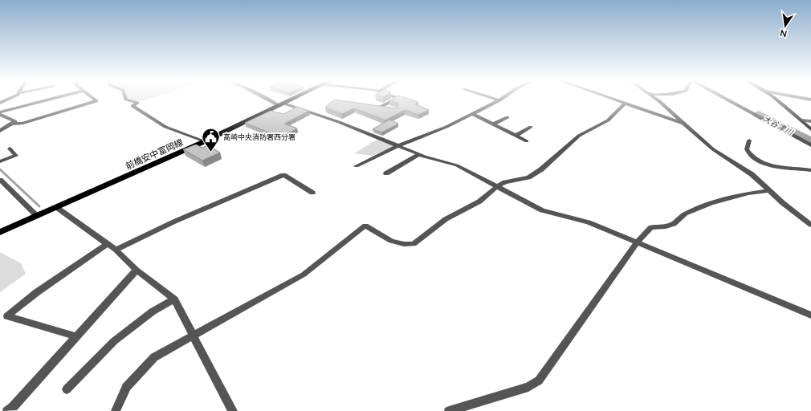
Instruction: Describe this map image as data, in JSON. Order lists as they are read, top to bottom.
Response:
{
  "streets": {
    "main road": ["前橋安中富岡線"]
  },
  "water": ["大谷津川"],
  "places": {
    "public building": ["高崎中央消防署西分署"]
  },
  "north": "bottom"
}
